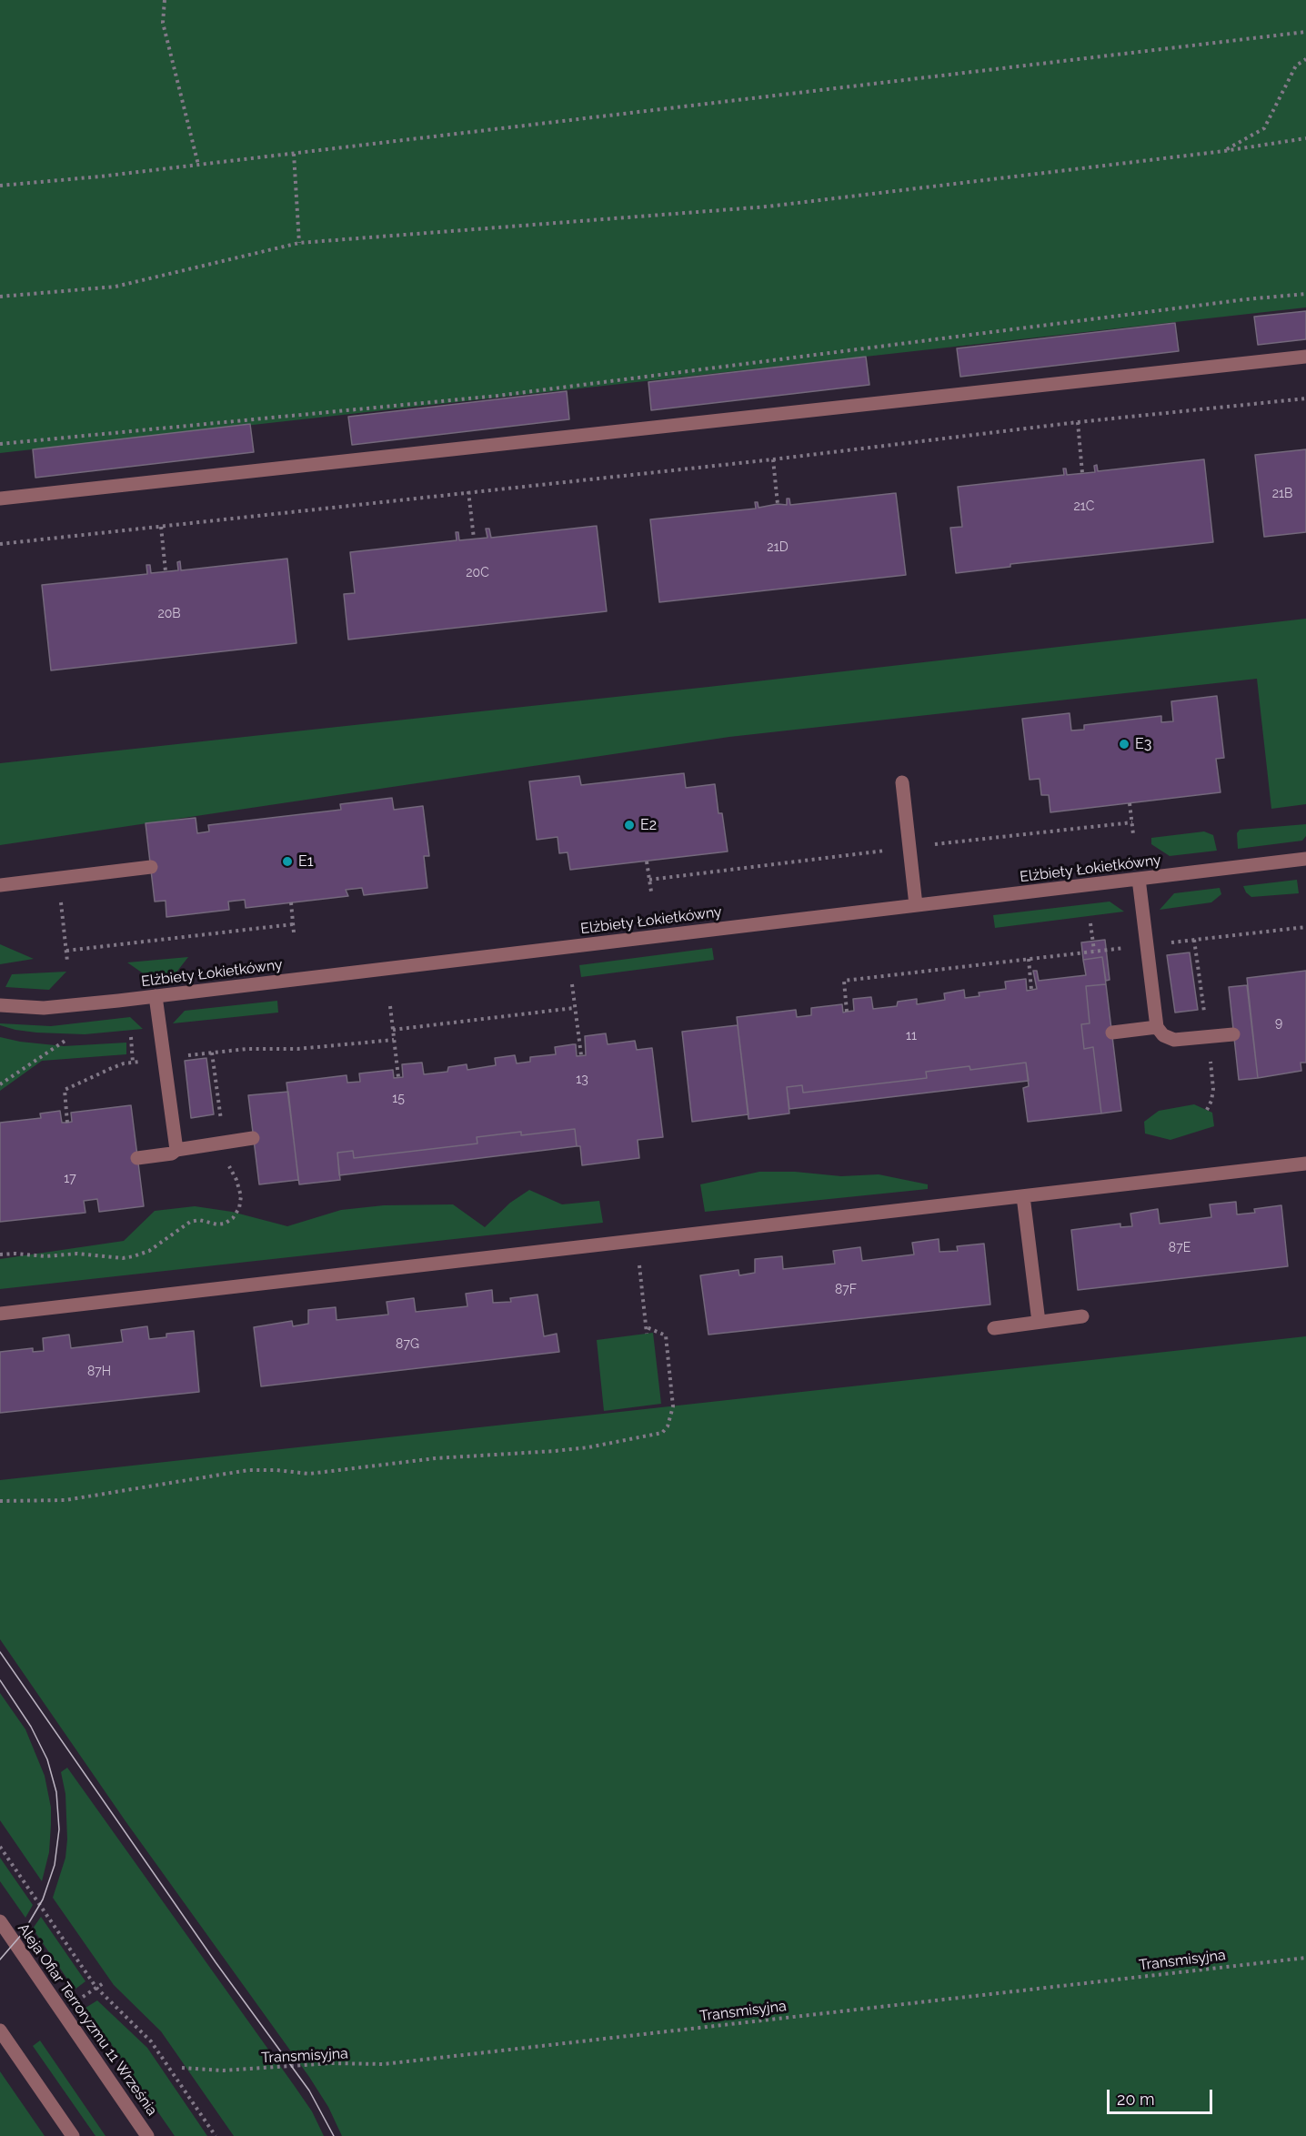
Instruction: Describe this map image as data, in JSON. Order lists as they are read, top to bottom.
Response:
{
  "streets": {
    "street": ["Elżbiety Łokietkówny", "Aleja Ofiar Terroryzmu 11 Września"],
    "path": ["Transmisyjna"]
  },
  "places": ["E3", "E2", "E1"],
  "house_numbers": [
    "21B",
    "21C",
    "21D",
    "20C",
    "20B",
    "9",
    "11",
    "13",
    "15",
    "17",
    "87E",
    "87F",
    "87G",
    "87H"
  ],
  "scale_bar": "20 m"
}
